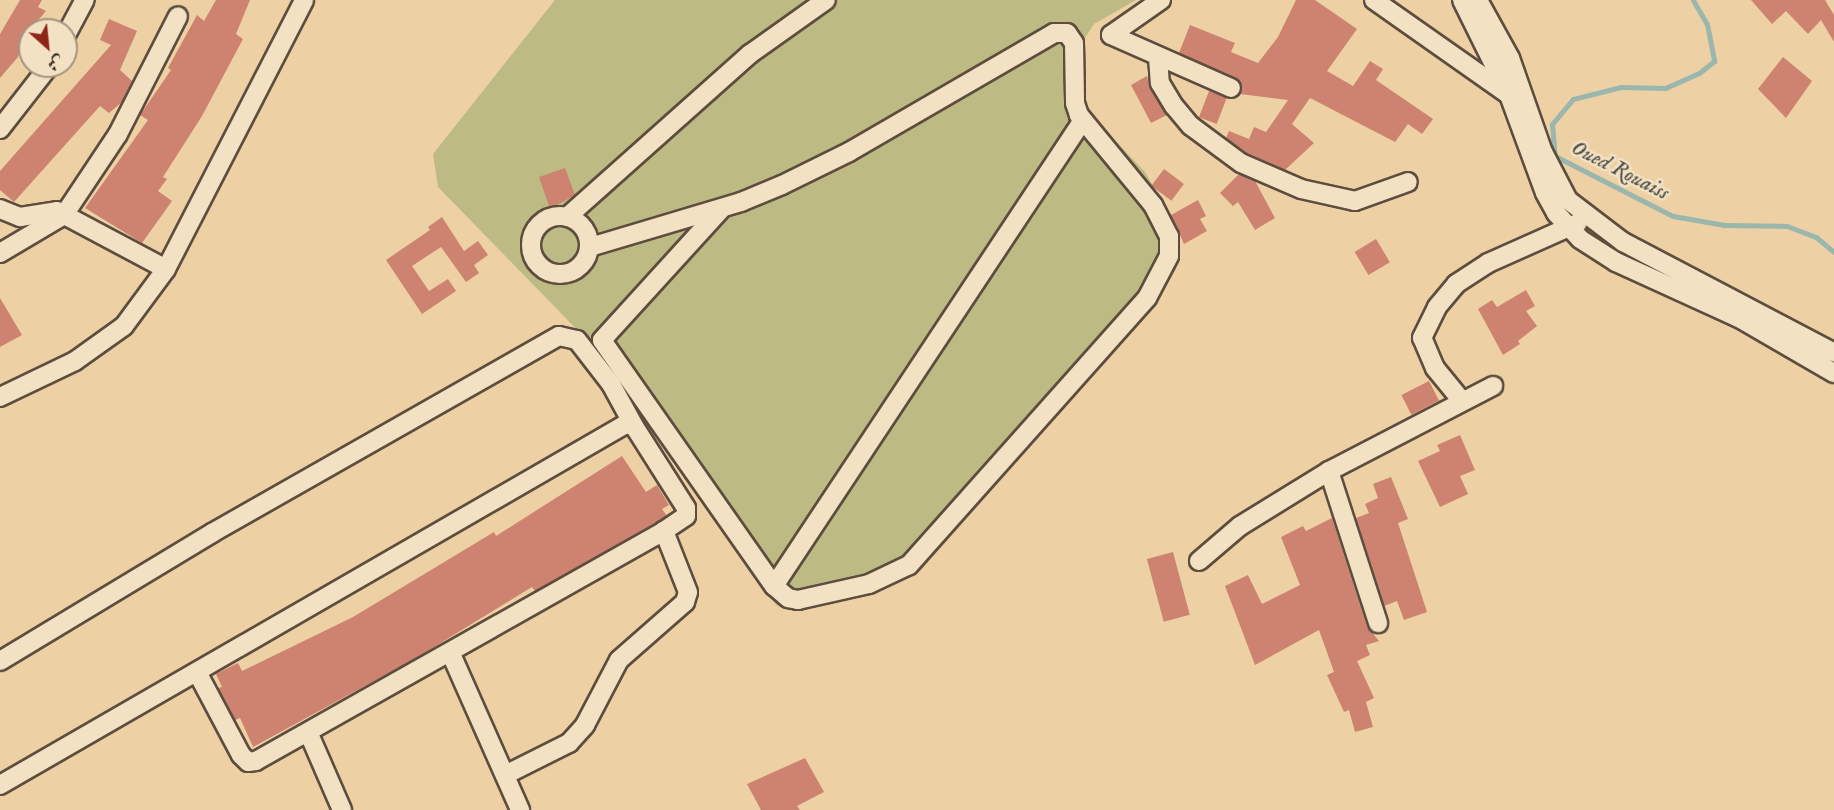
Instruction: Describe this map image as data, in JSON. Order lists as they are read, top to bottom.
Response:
{
  "water": ["Oued Rouaiss"],
  "north": "bottom right"
}
